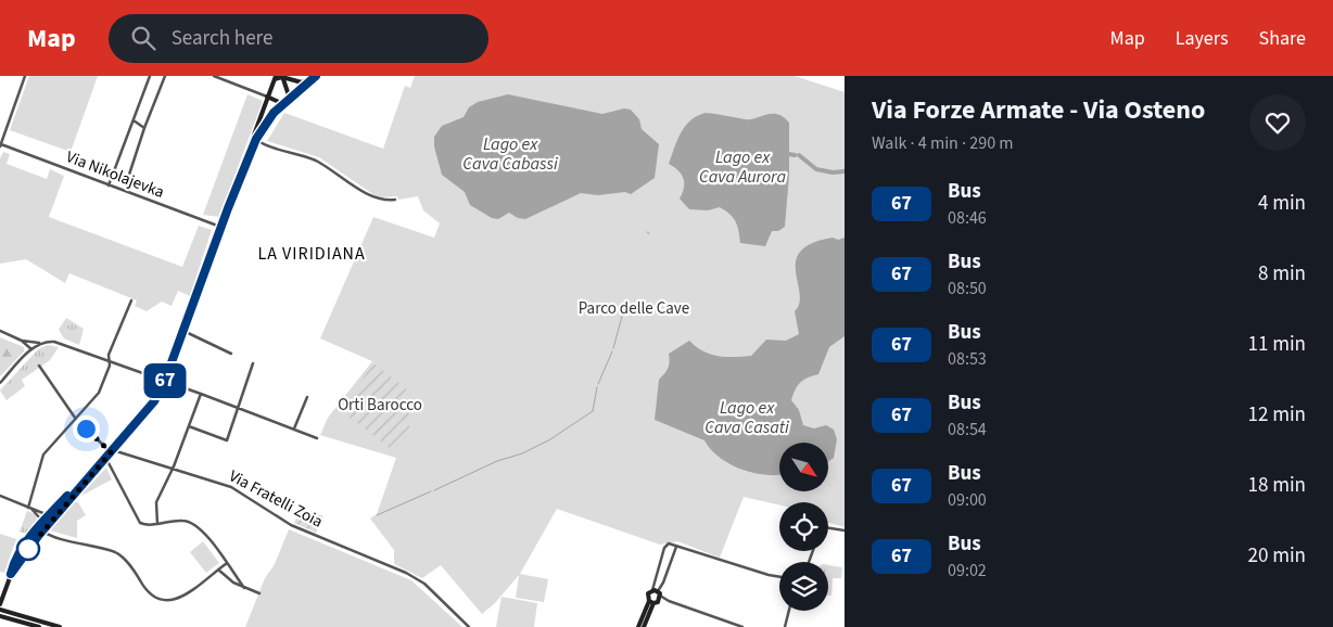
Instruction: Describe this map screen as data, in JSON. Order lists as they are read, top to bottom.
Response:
{
  "streets": {
    "street": ["Via Nikolajevka", "Via Fratelli Zoia"]
  },
  "districts": ["LA VIRIDIANA"],
  "water": ["Lago ex Cava Cabassi", "Lago ex Cava Aurora", "Lago ex Cava Casati"],
  "parks": ["Parco delle Cave", "Orti Barocco"],
  "lines": ["bus line 67"],
  "north": "bottom right",
  "page": {
    "header": "Map",
    "search": "Search here",
    "nav": ["Map", "Layers", "Share"],
    "on_map": "67",
    "heading": ["Via Forze Armate - Via Osteno", "Walk · 4 min · 290 m"],
    "list": [
      {
        "mark": "67",
        "name": "Bus",
        "note": "08:46",
        "value": "4 min"
      },
      {
        "mark": "67",
        "name": "Bus",
        "note": "08:50",
        "value": "8 min"
      },
      {
        "mark": "67",
        "name": "Bus",
        "note": "08:53",
        "value": "11 min"
      },
      {
        "mark": "67",
        "name": "Bus",
        "note": "08:54",
        "value": "12 min"
      },
      {
        "mark": "67",
        "name": "Bus",
        "note": "09:00",
        "value": "18 min"
      },
      {
        "mark": "67",
        "name": "Bus",
        "note": "09:02",
        "value": "20 min"
      }
    ]
  }
}
